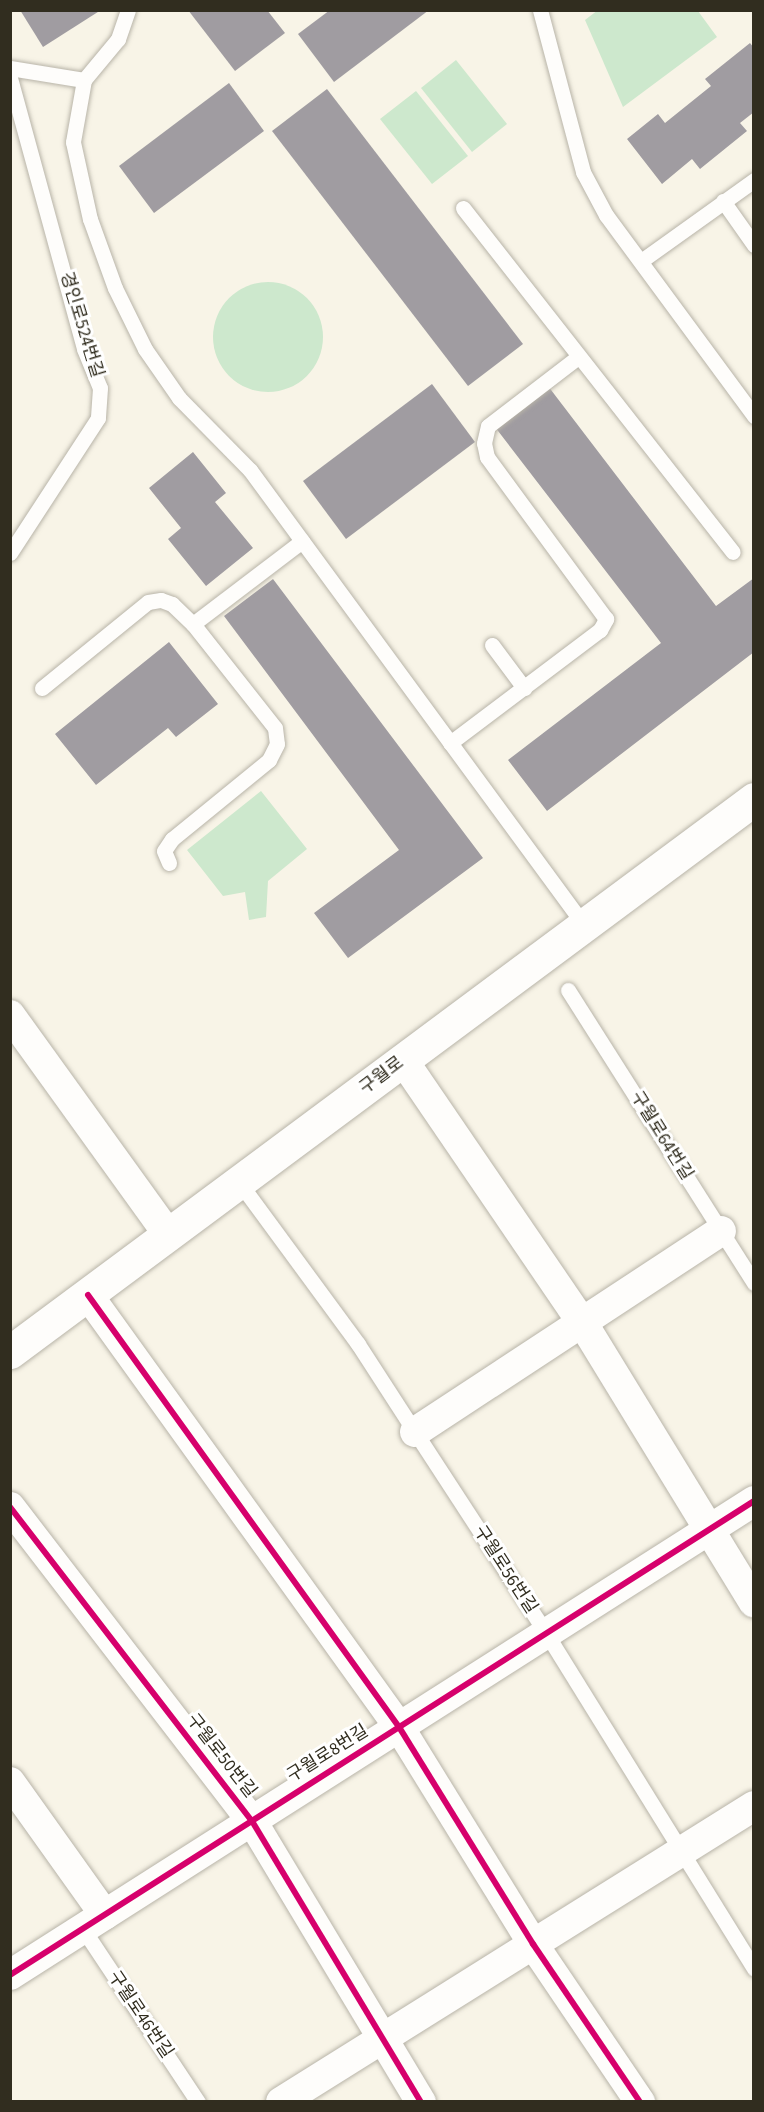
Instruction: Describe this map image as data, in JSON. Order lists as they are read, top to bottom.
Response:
{
  "streets": {
    "main road": ["구월로"],
    "street": ["구월로8번길", "구월로50번길"],
    "lane": [
      "경인로524번길",
      "구월로64번길",
      "구월로56번길",
      "구월로46번길"
    ]
  },
  "crossings": [
    ["구월로", "구월로56번길"],
    ["구월로56번길", "구월로8번길"],
    ["구월로8번길", "구월로50번길"],
    ["구월로8번길", "구월로46번길"]
  ]
}
